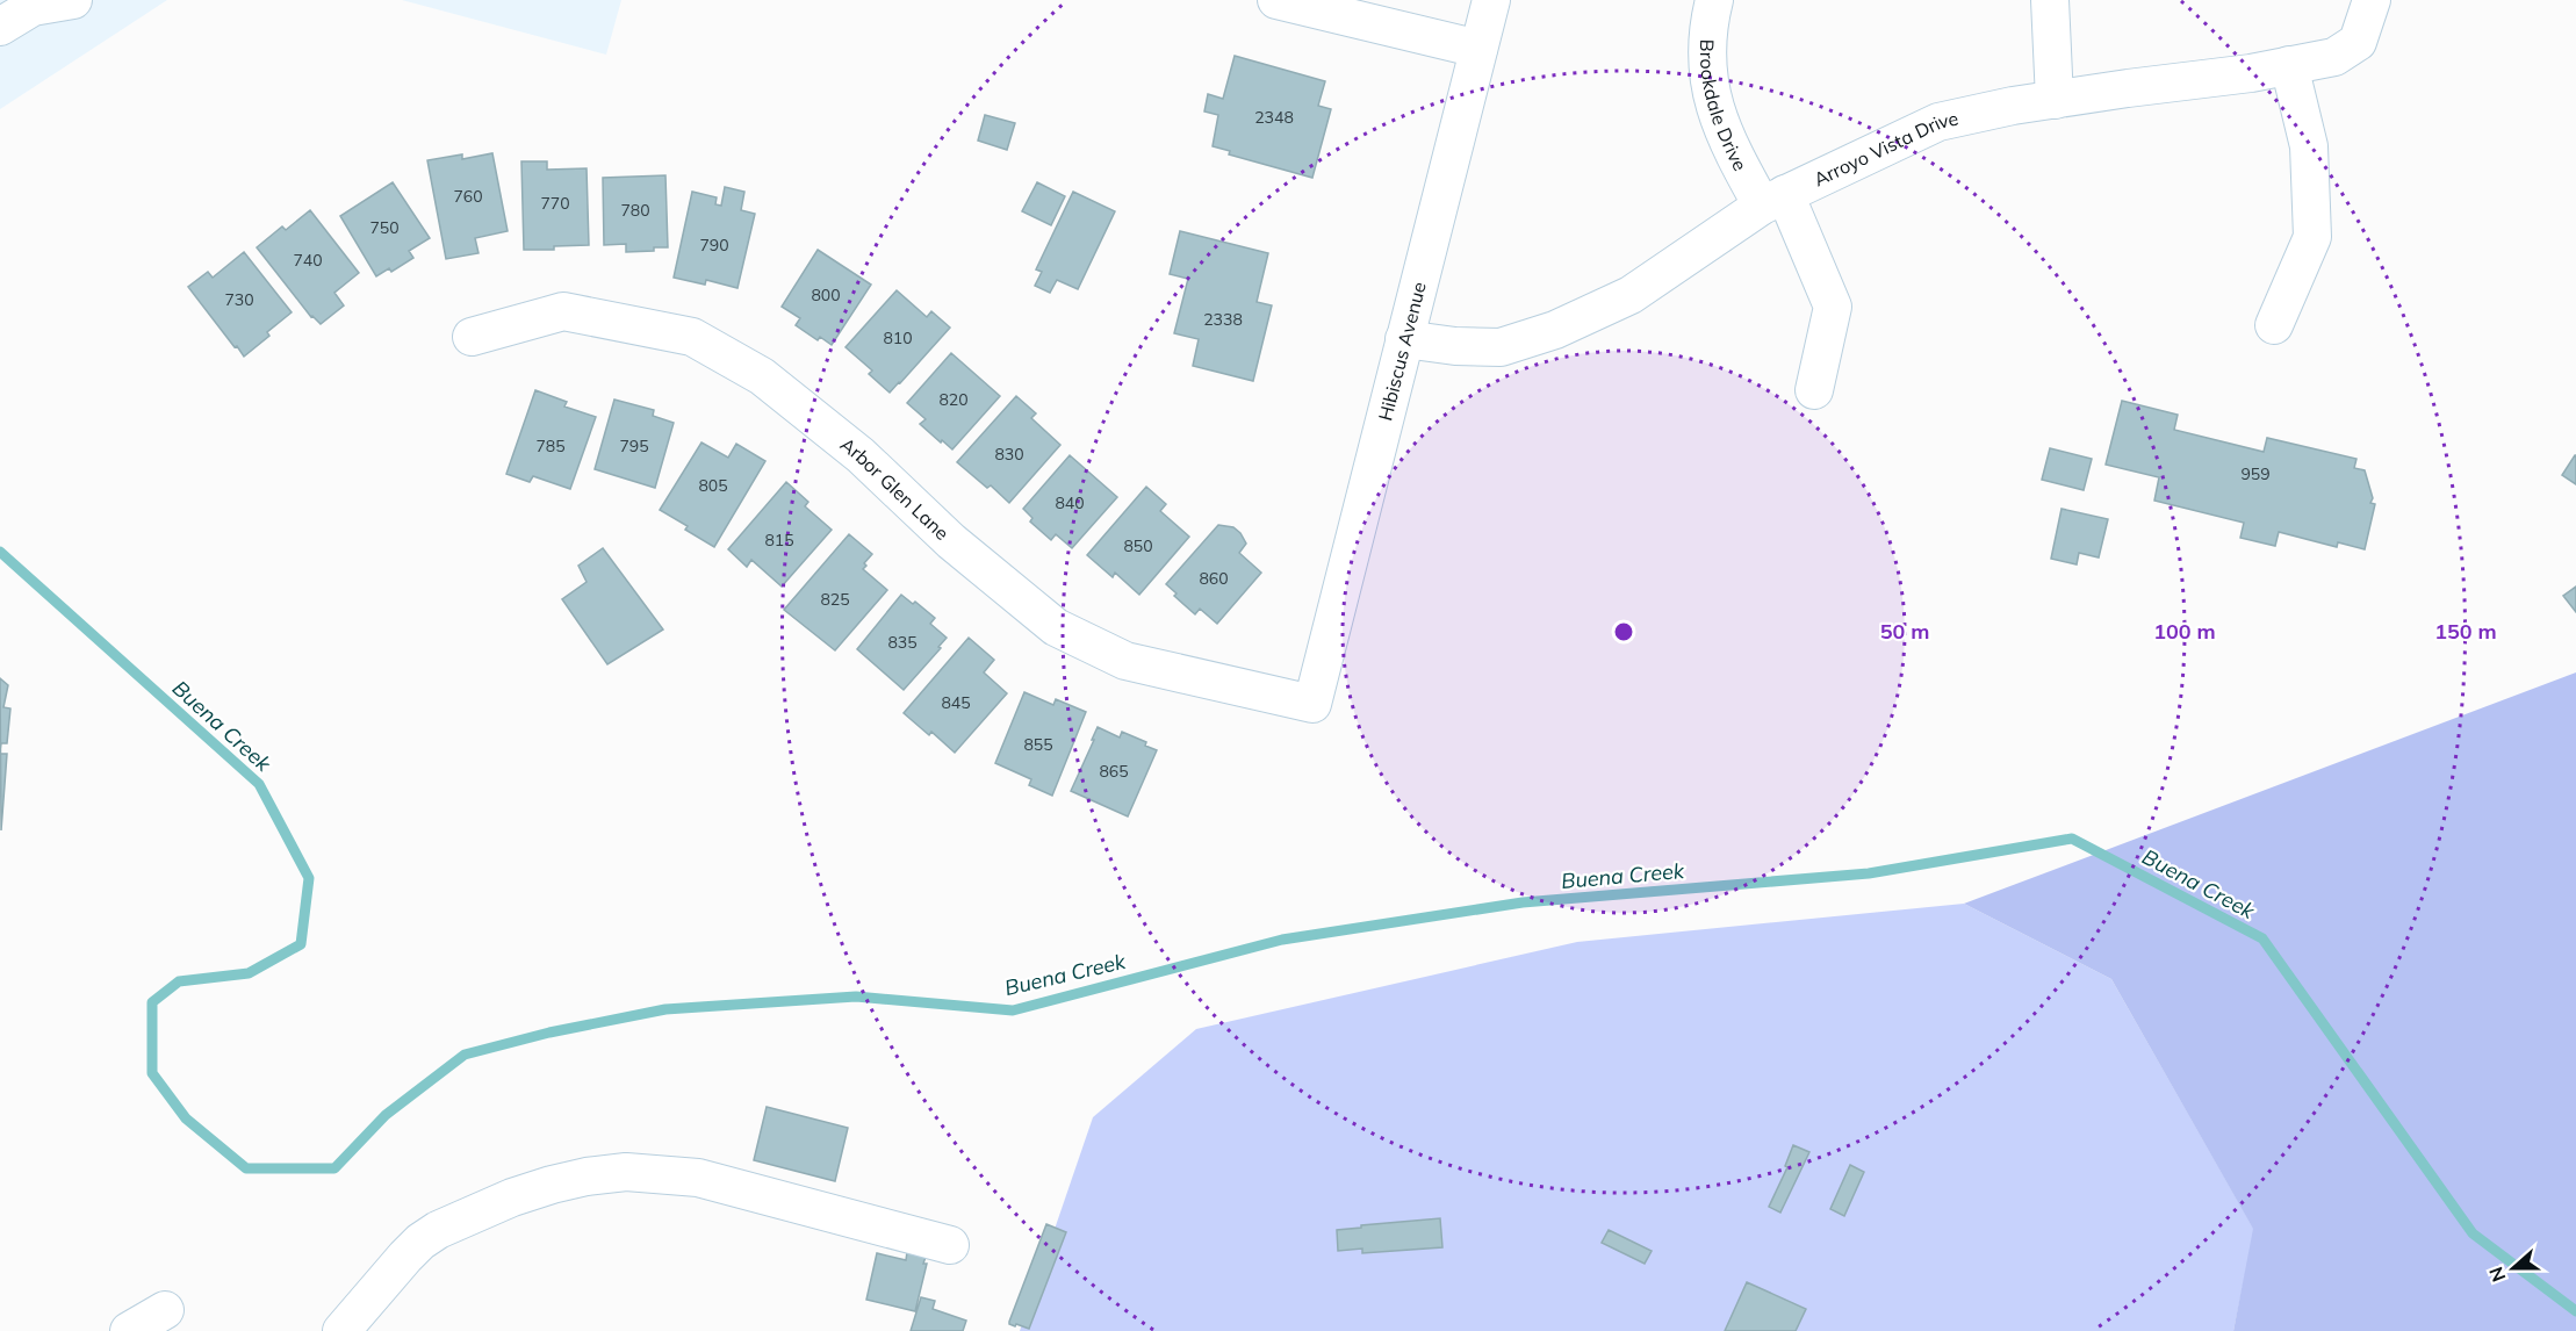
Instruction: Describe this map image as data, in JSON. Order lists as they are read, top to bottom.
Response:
{
  "streets": {
    "street": [
      "Brookdale Drive",
      "Arroyo Vista Drive",
      "Hibiscus Avenue",
      "Arbor Glen Lane"
    ]
  },
  "crossings": [
    ["Brookdale Drive", "Arroyo Vista Drive"],
    ["Arroyo Vista Drive", "Hibiscus Avenue"],
    ["Hibiscus Avenue", "Arbor Glen Lane"]
  ],
  "water": ["Buena Creek"],
  "house_numbers": [
    "2348",
    "760",
    "770",
    "780",
    "750",
    "790",
    "740",
    "800",
    "730",
    "2338",
    "810",
    "820",
    "785",
    "795",
    "830",
    "959",
    "805",
    "840",
    "815",
    "850",
    "860",
    "825",
    "835",
    "845",
    "855",
    "865"
  ],
  "north": "left",
  "rings": ["50 m", "100 m", "150 m"]
}
